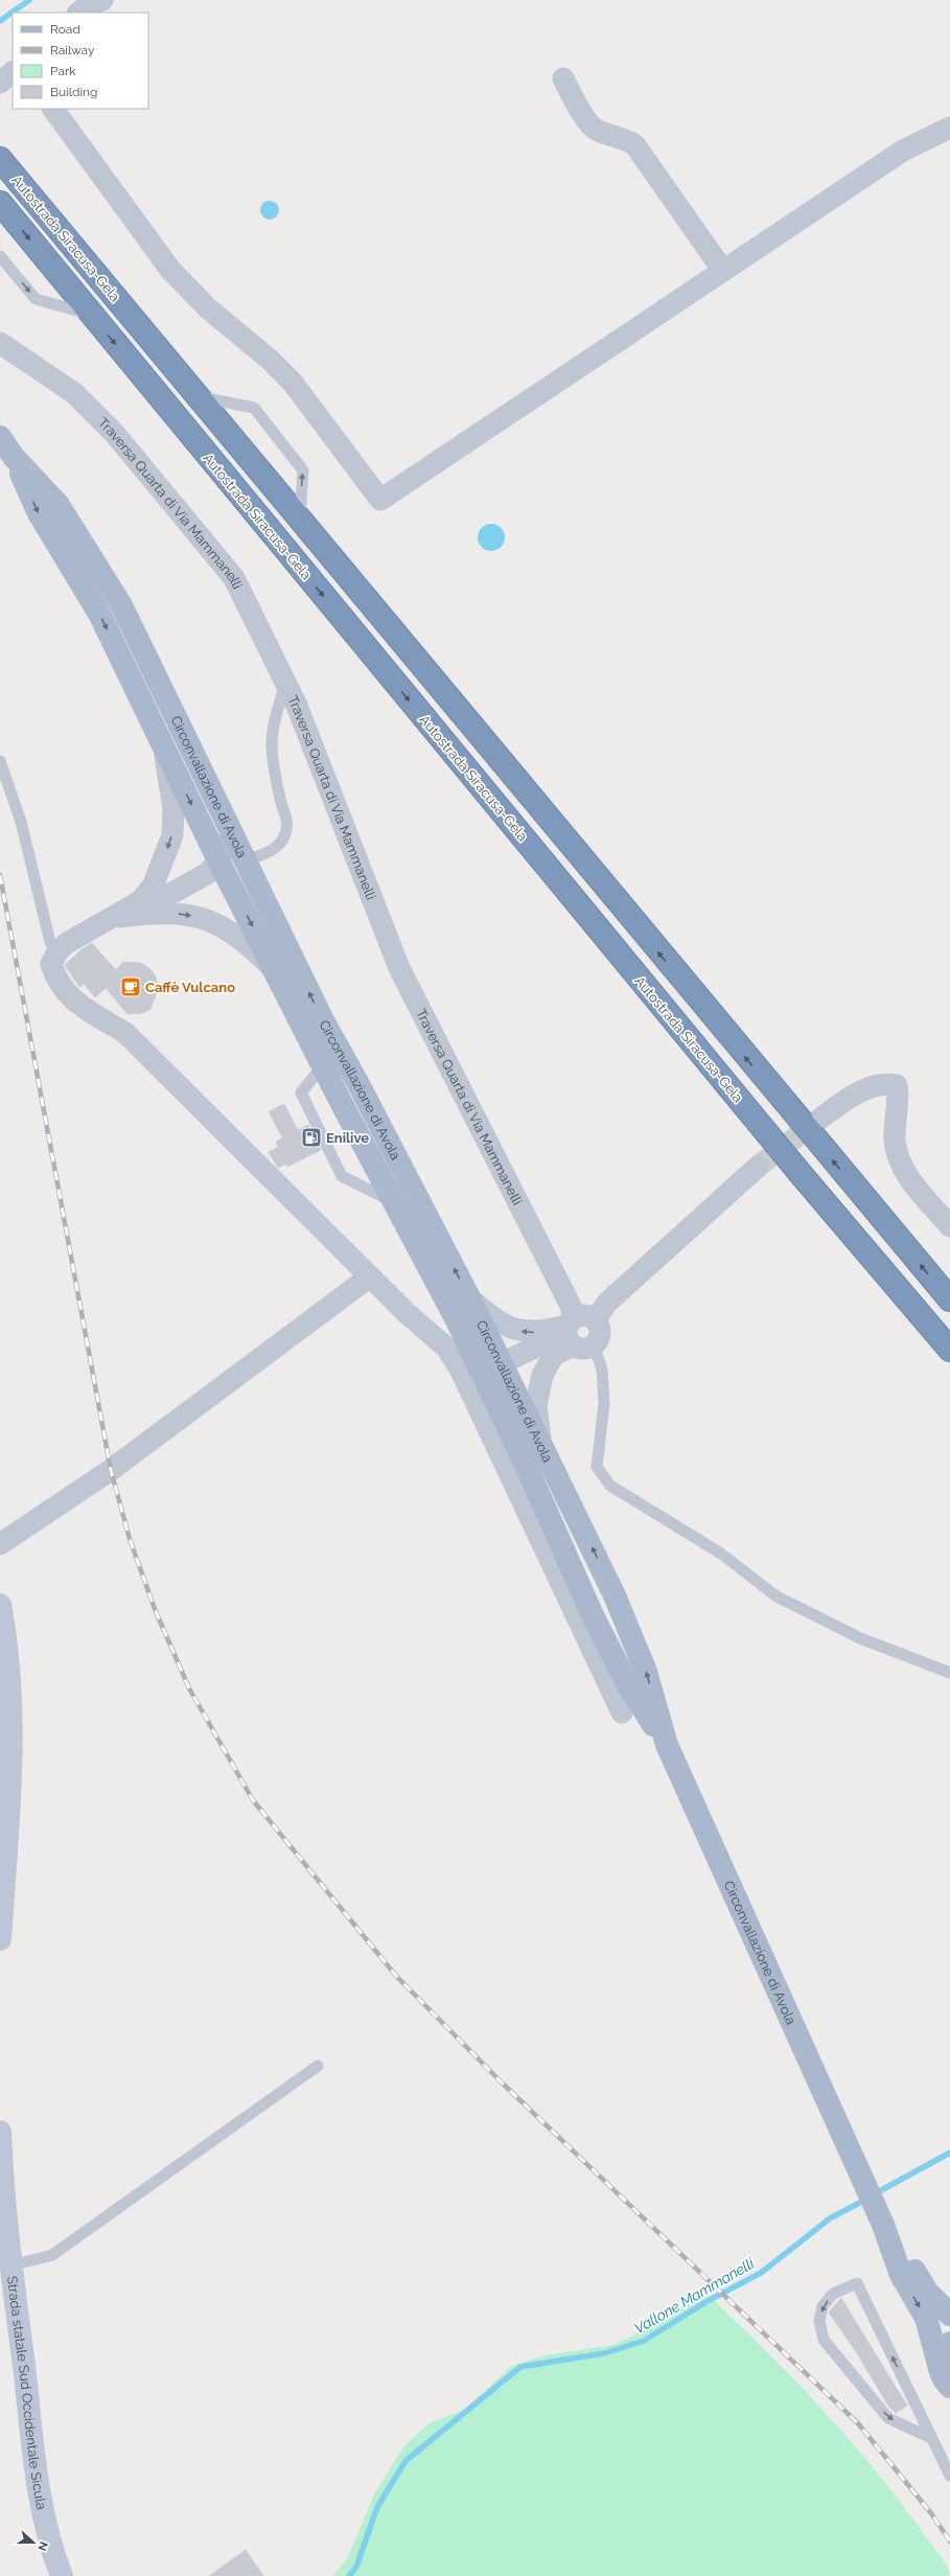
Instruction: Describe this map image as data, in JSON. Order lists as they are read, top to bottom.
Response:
{
  "streets": {
    "highway": ["Autostrada Siracusa-Gela"],
    "main road": ["Circonvallazione di Avola", "Strada statale Sud Occidentale Sicula"],
    "street": ["Traversa Quarta di Via Mammanelli"]
  },
  "water": ["Vallone Mammanelli"],
  "places": {
    "cafe": ["Caffè Vulcano"],
    "fuel station": ["Enilive"]
  },
  "legend": [
    "Road",
    "Railway",
    "Park",
    "Building"
  ],
  "north": "right"
}
